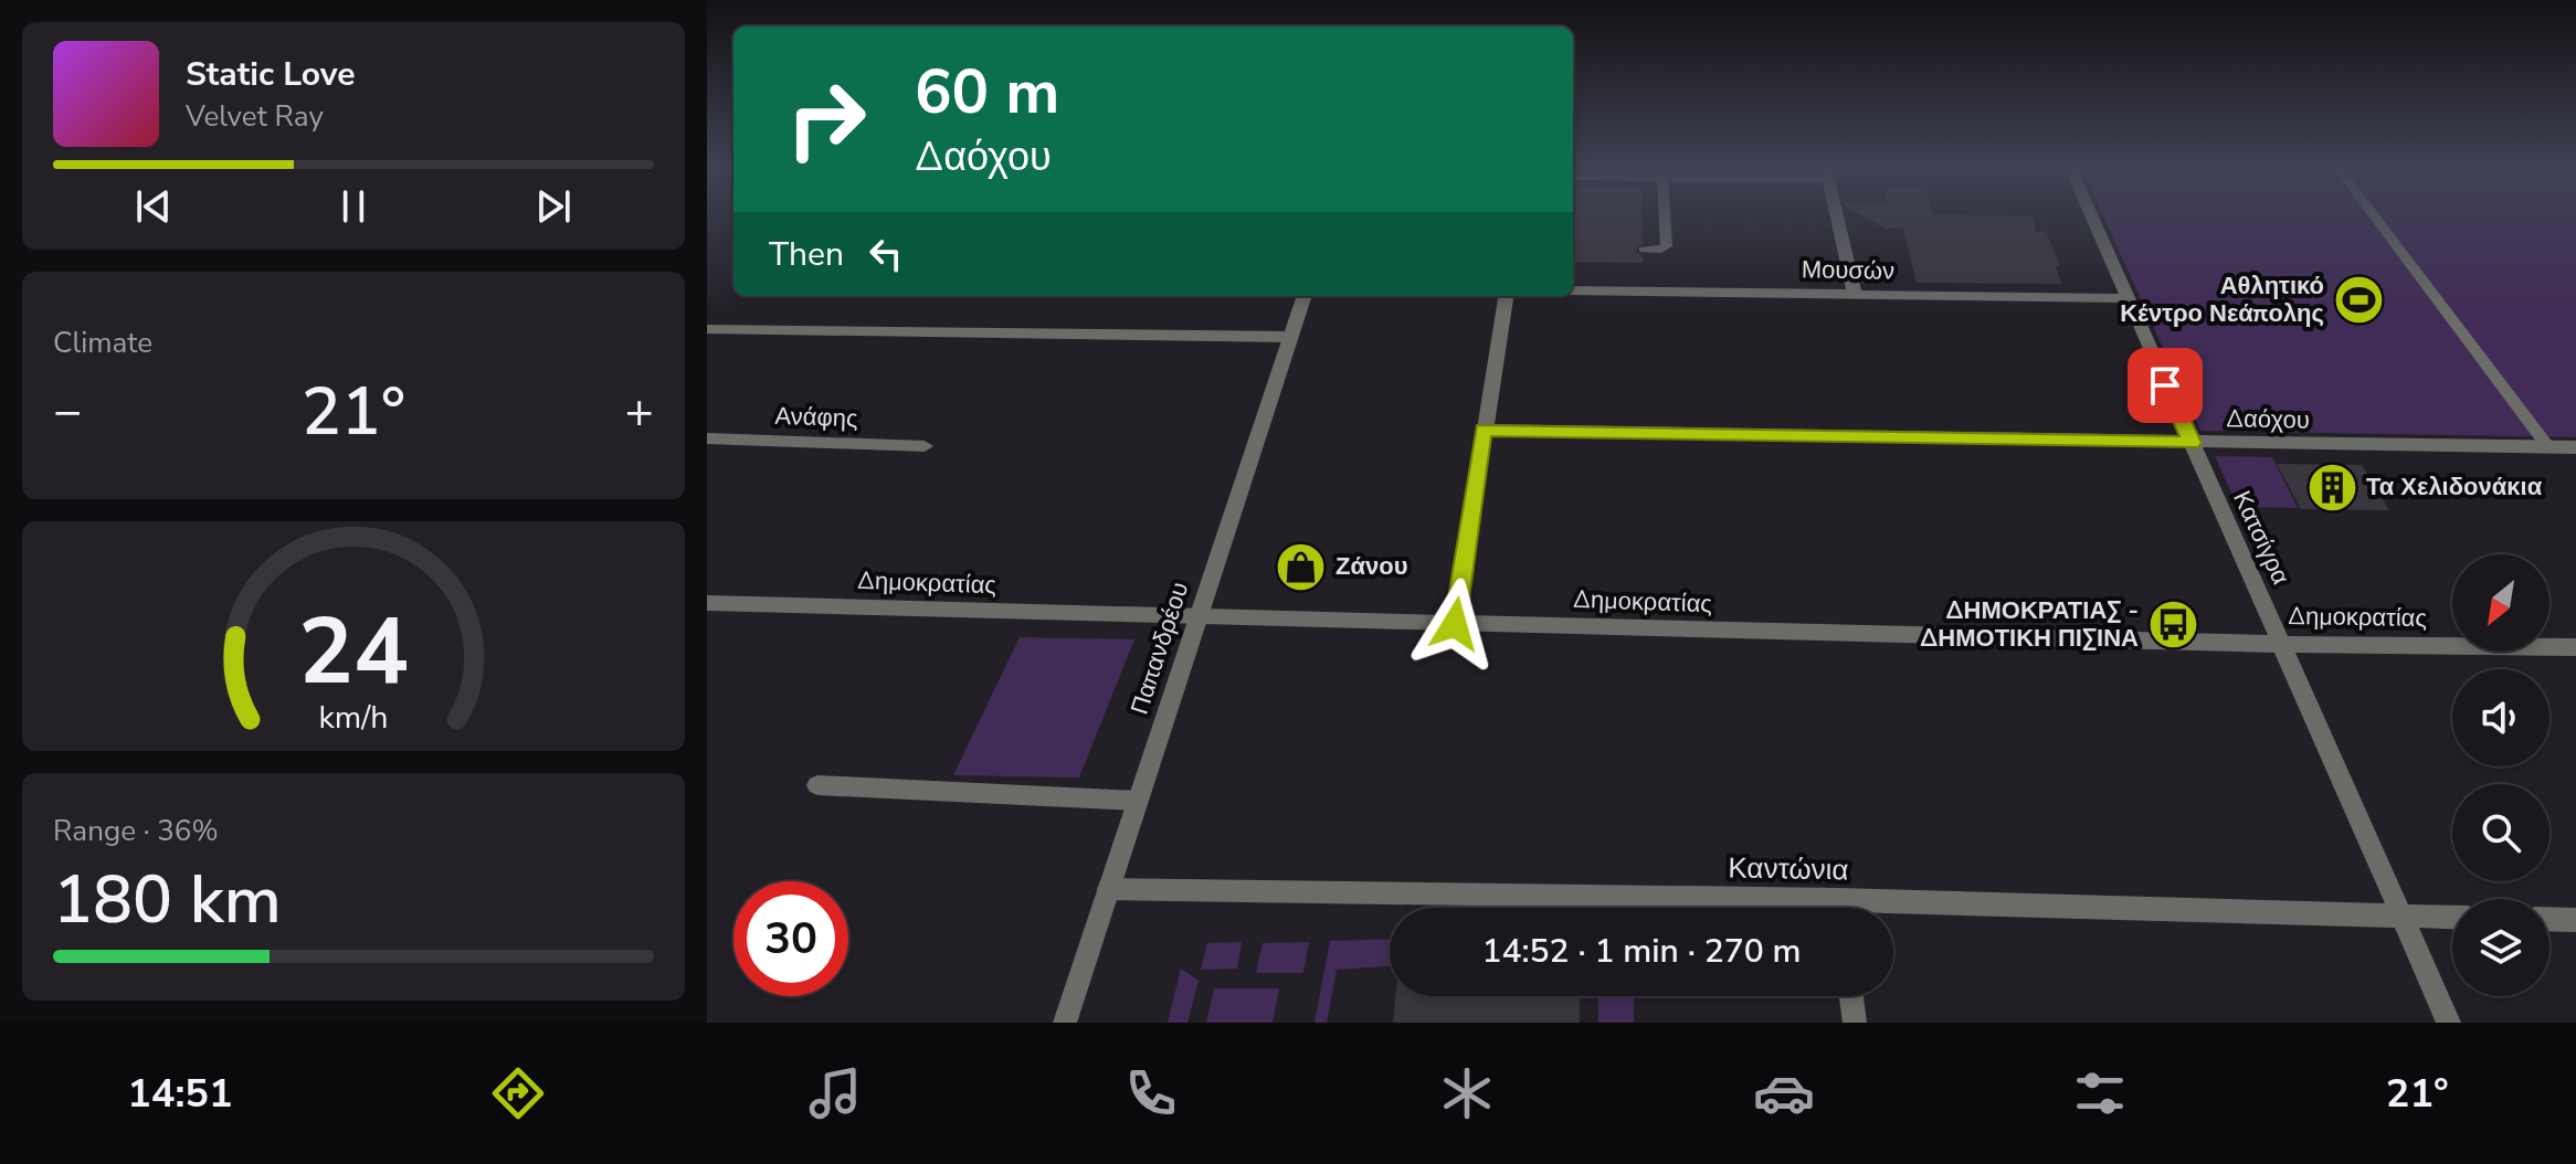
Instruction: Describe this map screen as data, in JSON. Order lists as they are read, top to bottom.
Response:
{
  "streets": {
    "street": [
      "Μουσών",
      "Ανάφης",
      "Δαόχου",
      "Κατσίγρα",
      "Δημοκρατίας",
      "Παπανδρέου",
      "Καντώνια"
    ]
  },
  "crossings": [
    ["Μουσών", "Κατσίγρα"],
    ["Δαόχου", "Κατσίγρα"],
    ["Κατσίγρα", "Δημοκρατίας"],
    ["Κατσίγρα", "Καντώνια"],
    ["Δημοκρατίας", "Παπανδρέου"],
    ["Παπανδρέου", "Καντώνια"]
  ],
  "places": {
    "sports": ["Αθλητικό Κέντρο Νεάπολης"],
    "building": ["Τα Χελιδονάκια"],
    "shop": ["Ζάνου"],
    "bus stop": ["ΔΗΜΟΚΡΑΤΙΑΣ - ΔΗΜΟΤΙΚΗ ΠΙΣΙΝΑ"]
  },
  "north": "bottom left",
  "page": {
    "turn": ["60 m", "Δαόχου"],
    "song": ["Static Love", "Velvet Ray"],
    "then": "Then",
    "tile": [
      "Climate",
      ["Range · 36%", "180 km"]
    ],
    "heat": ["−", "21°", "+"],
    "limit": "30",
    "trip": "14:52 · 1 min · 270 m",
    "tabs": ["14:51", "21°"],
    "gauge": ["24", "km/h"]
  }
}
